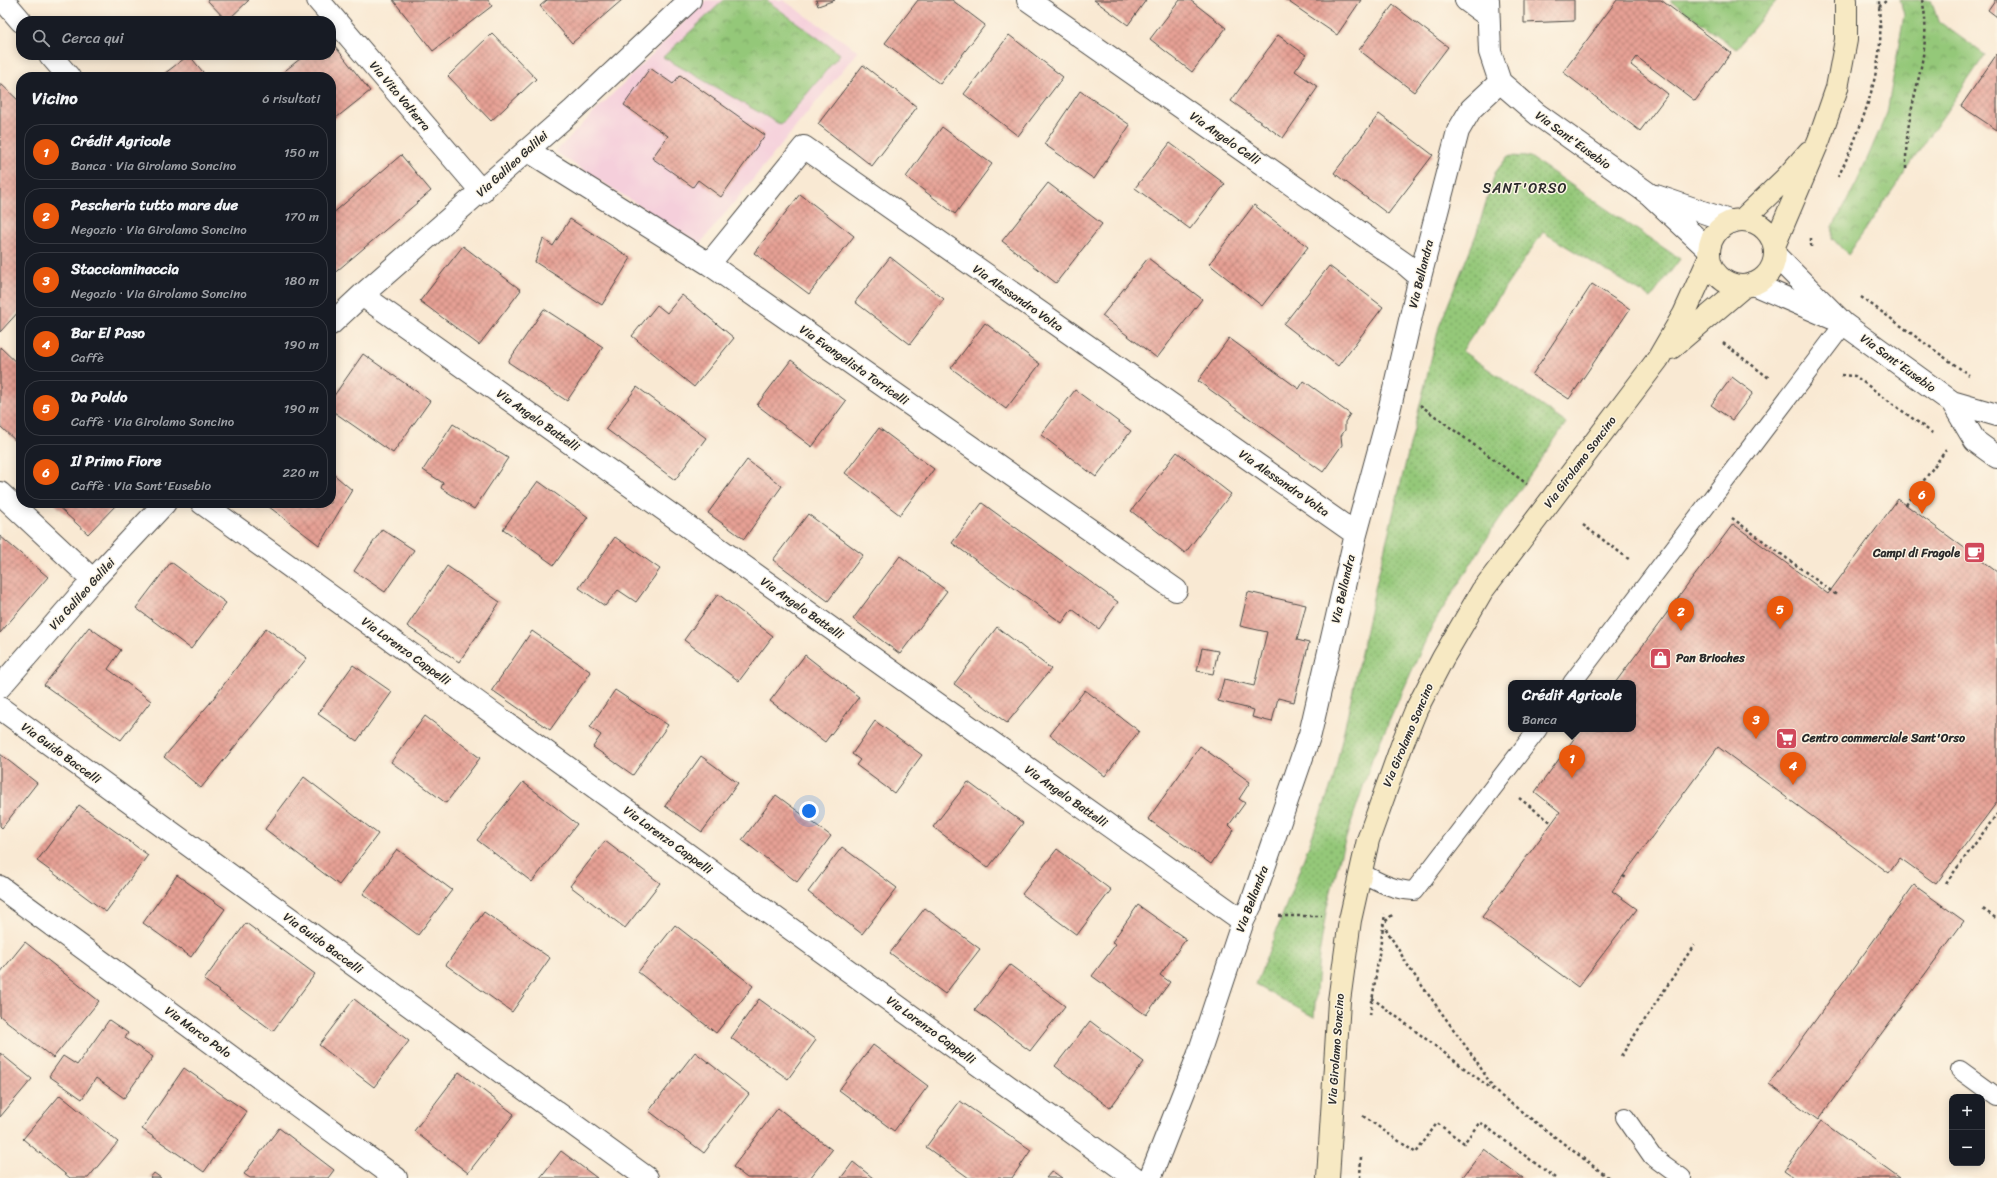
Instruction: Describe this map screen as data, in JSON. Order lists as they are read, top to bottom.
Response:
{
  "streets": {
    "main road": ["Via Girolamo Soncino"],
    "street": [
      "Via Vito Volterra",
      "Via Angelo Celli",
      "Via Sant'Eusebio",
      "Via Galileo Galilei",
      "Via Bellandra",
      "Via Alessandro Volta",
      "Via Evangelista Torricelli",
      "Via Angelo Battelli",
      "Via Lorenzo Cappelli",
      "Via Guido Baccelli",
      "Via Marco Polo"
    ]
  },
  "crossings": [
    ["Via Vito Volterra", "Via Galileo Galilei"],
    ["Via Angelo Celli", "Via Bellandra"],
    ["Via Sant'Eusebio", "Via Bellandra"],
    ["Via Sant'Eusebio", "Via Girolamo Soncino"],
    ["Via Galileo Galilei", "Via Evangelista Torricelli"],
    ["Via Galileo Galilei", "Via Angelo Battelli"],
    ["Via Bellandra", "Via Alessandro Volta"],
    ["Via Bellandra", "Via Angelo Battelli"],
    ["Via Alessandro Volta", "Via Evangelista Torricelli"]
  ],
  "districts": ["SANT'ORSO"],
  "places": {
    "cafe": ["Campi di Fragole"],
    "shop": ["Pan Brioches"],
    "supermarket": ["Centro commerciale Sant'Orso"]
  },
  "page": {
    "search": "Cerca qui",
    "heading": ["Vicino", "6 risultati"],
    "list": [
      {
        "mark": "1",
        "name": "Crédit Agricole",
        "note": "Banca · Via Girolamo Soncino",
        "value": "150 m"
      },
      {
        "mark": "2",
        "name": "Pescheria tutto mare due",
        "note": "Negozio · Via Girolamo Soncino",
        "value": "170 m"
      },
      {
        "mark": "3",
        "name": "Stacciaminaccia",
        "note": "Negozio · Via Girolamo Soncino",
        "value": "180 m"
      },
      {
        "mark": "4",
        "name": "Bar El Paso",
        "note": "Caffè",
        "value": "190 m"
      },
      {
        "mark": "5",
        "name": "Da Poldo",
        "note": "Caffè · Via Girolamo Soncino",
        "value": "190 m"
      },
      {
        "mark": "6",
        "name": "Il Primo Fiore",
        "note": "Caffè · Via Sant'Eusebio",
        "value": "220 m"
      }
    ],
    "pins": [
      "6",
      "5",
      "2",
      "3",
      "1",
      "4"
    ],
    "popup": ["Crédit Agricole", "Banca"],
    "map_buttons": ["+", "−"]
  }
}
